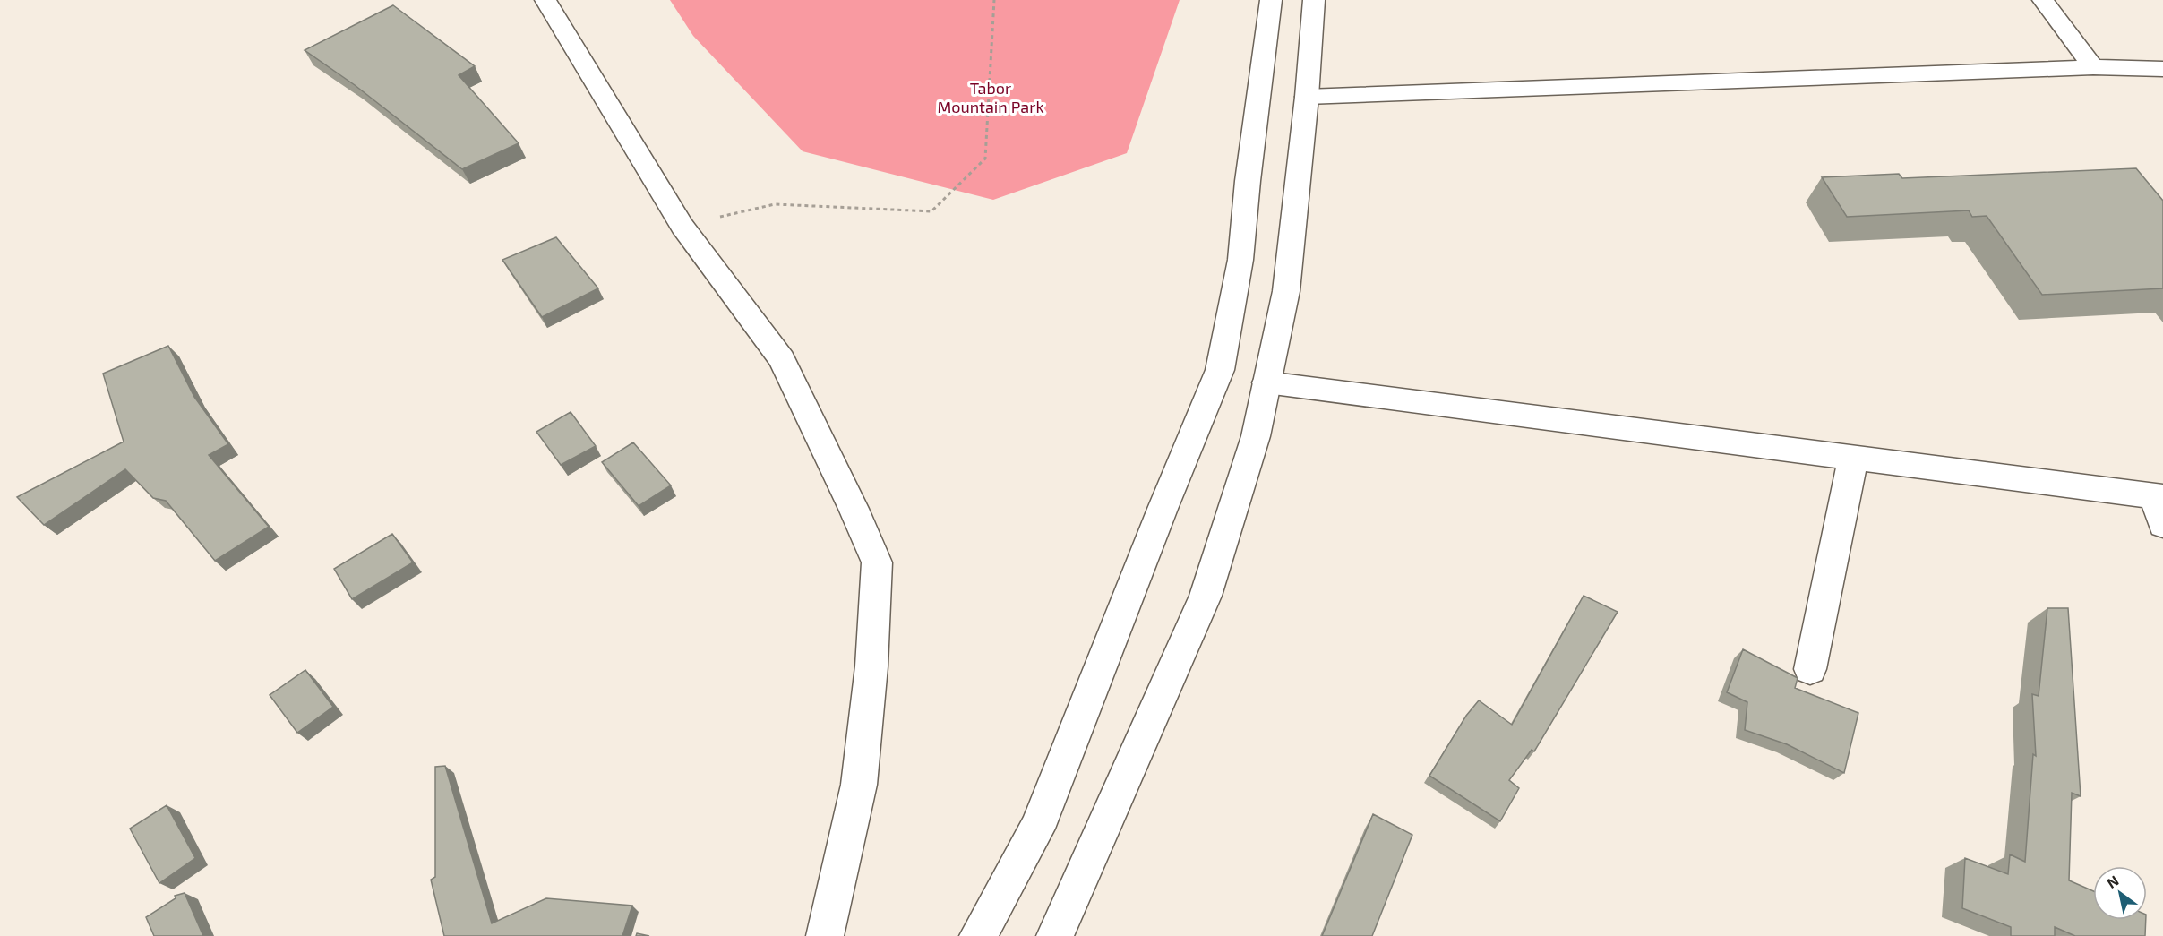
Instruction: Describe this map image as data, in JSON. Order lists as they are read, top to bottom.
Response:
{
  "parks": ["Tabor Mountain Park"],
  "north": "top left"
}
